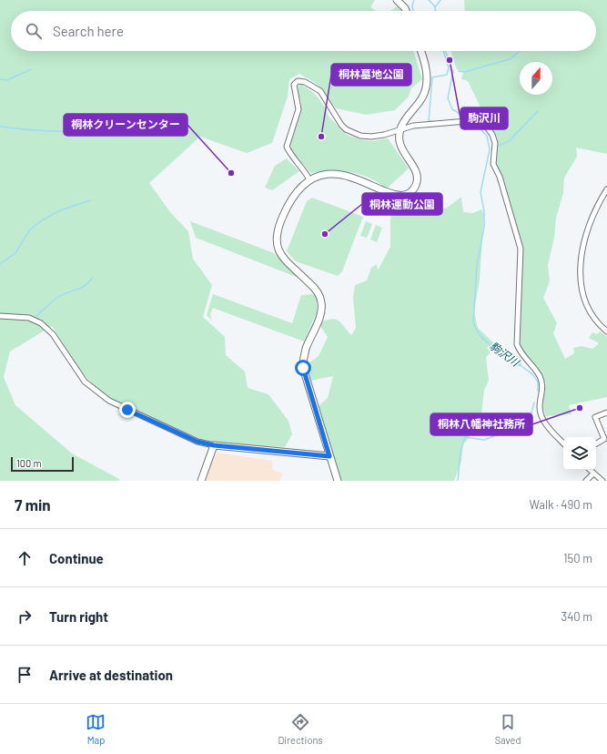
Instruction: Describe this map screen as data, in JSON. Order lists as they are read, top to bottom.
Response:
{
  "water": ["駒沢川"],
  "places": [
    "駒沢川",
    "桐林墓地公園",
    "桐林クリーンセンター",
    "桐林運動公園",
    "桐林八幡神社務所"
  ],
  "scale_bar": "100 m",
  "north": "top",
  "page": {
    "search": "Search here",
    "scale": "100 m",
    "heading": ["7 min", "Walk · 490 m"],
    "list": [
      ["Continue", "150 m"],
      ["Turn right", "340 m"],
      "Arrive at destination"
    ],
    "nav": ["Map", "Directions", "Saved"]
  }
}
